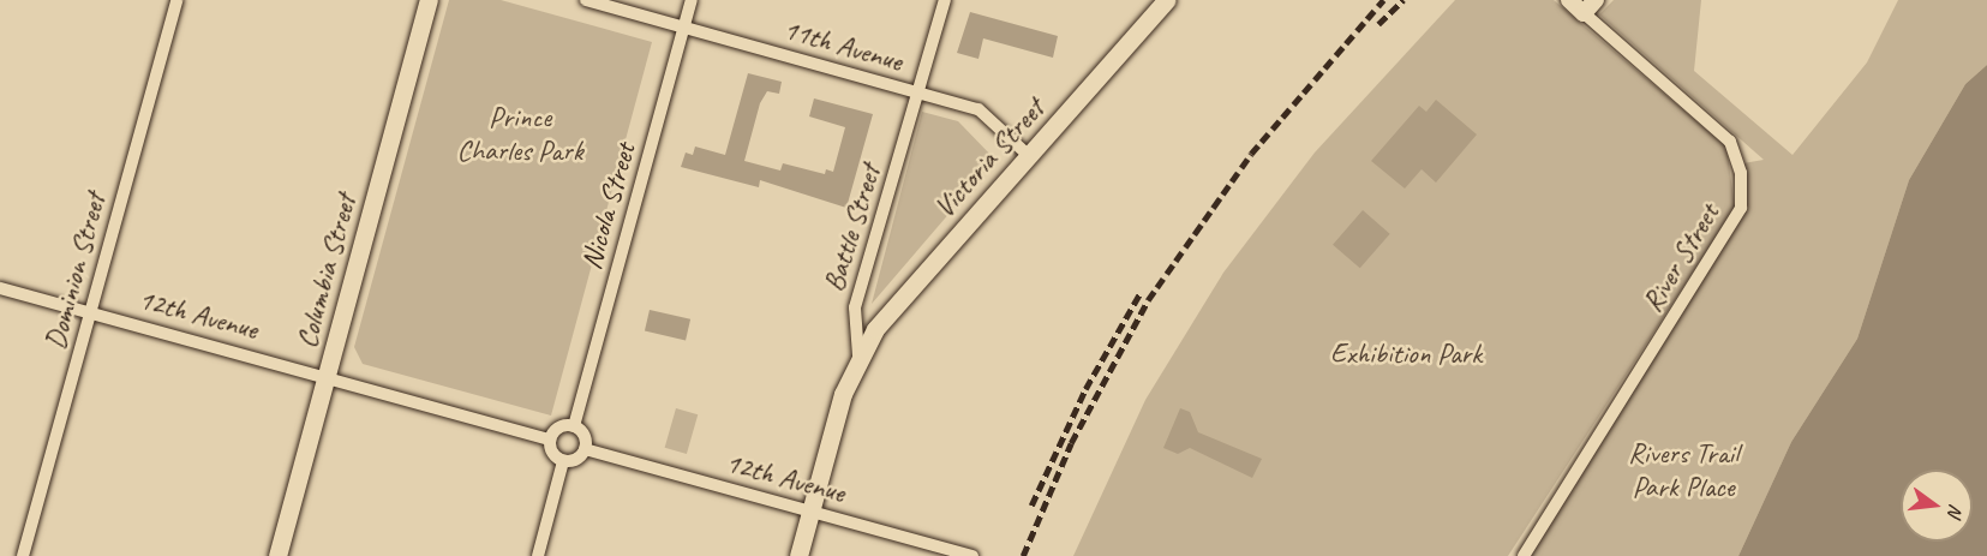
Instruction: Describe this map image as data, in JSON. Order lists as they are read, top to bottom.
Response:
{
  "streets": {
    "main road": ["Victoria Street", "Battle Street", "Columbia Street"],
    "street": [
      "11th Avenue",
      "Nicola Street",
      "River Street",
      "Dominion Street",
      "12th Avenue"
    ]
  },
  "crossings": [
    ["11th Avenue", "Victoria Street"],
    ["11th Avenue", "Nicola Street"],
    ["11th Avenue", "Battle Street"],
    ["Victoria Street", "Battle Street"],
    ["Nicola Street", "12th Avenue"],
    ["Battle Street", "12th Avenue"],
    ["Dominion Street", "12th Avenue"],
    ["Columbia Street", "12th Avenue"]
  ],
  "parks": ["Prince Charles Park", "Exhibition Park", "Rivers Trail Park Place"],
  "north": "right"
}
